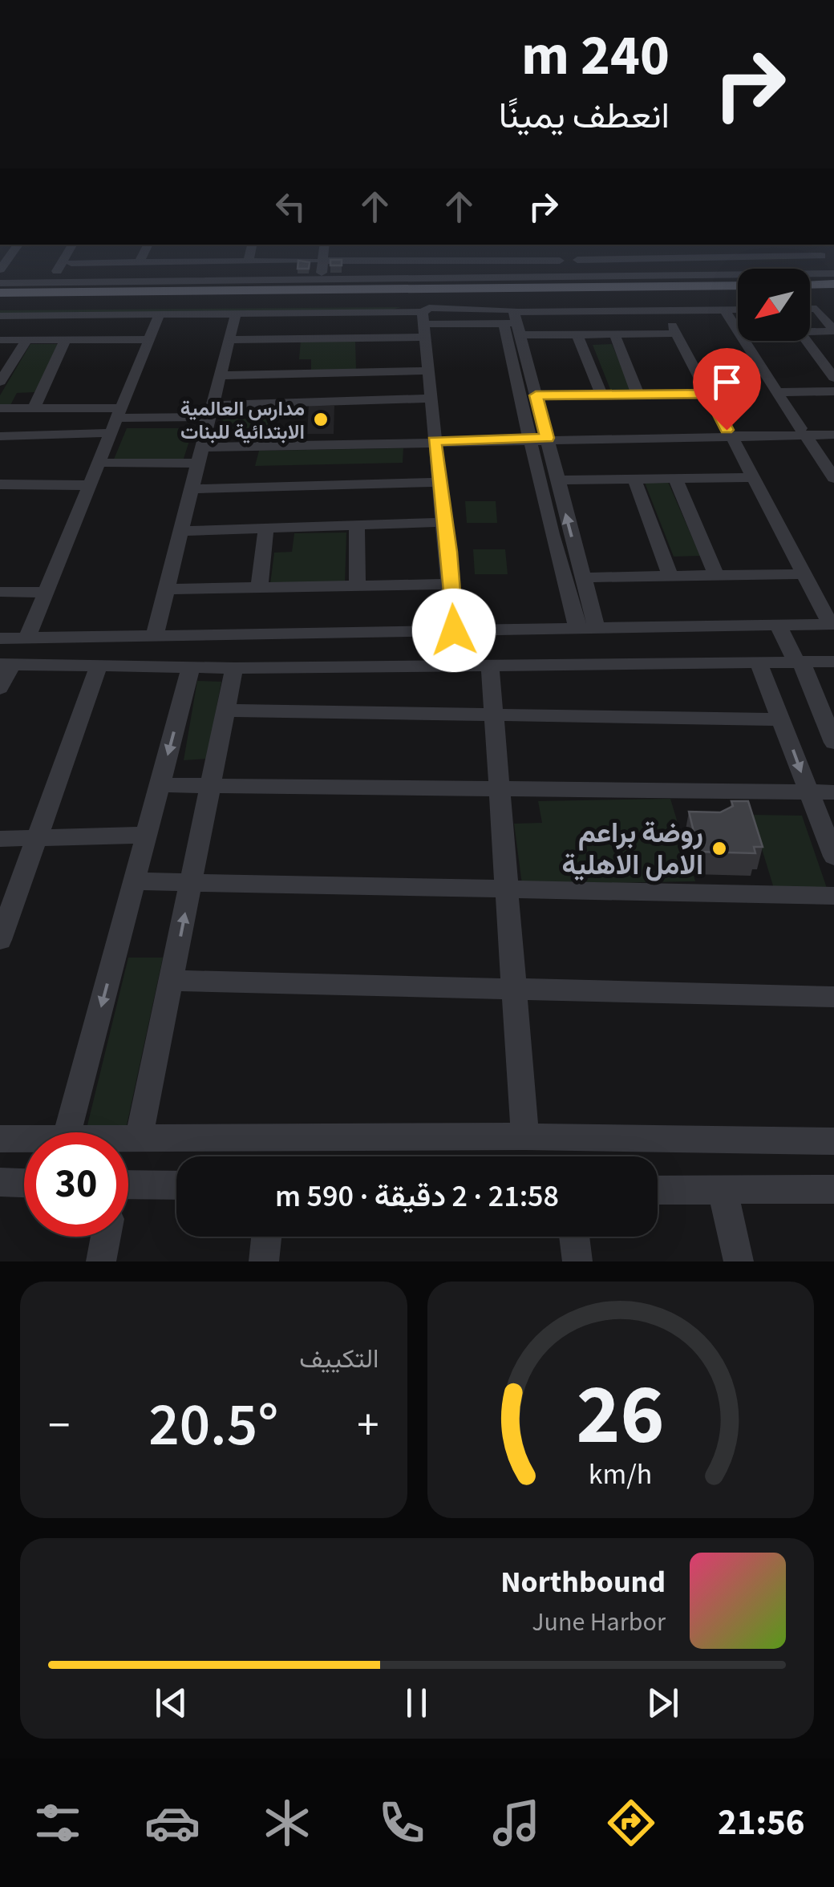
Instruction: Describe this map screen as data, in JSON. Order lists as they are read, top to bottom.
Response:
{
  "places": ["مدارس العالمية الابتدائية للبنات", "روضة براعم الامل الاهلية"],
  "north": "bottom left",
  "page": {
    "turn": ["240 m", "انعطف يمينًا"],
    "limit": "30",
    "trip": "21:58 · 2 دقيقة · 590 m",
    "tile": "التكييف",
    "heat": ["−", "20.5°", "+"],
    "song": ["Northbound", "June Harbor"],
    "tabs": "21:56",
    "gauge": ["26", "km/h"]
  }
}
